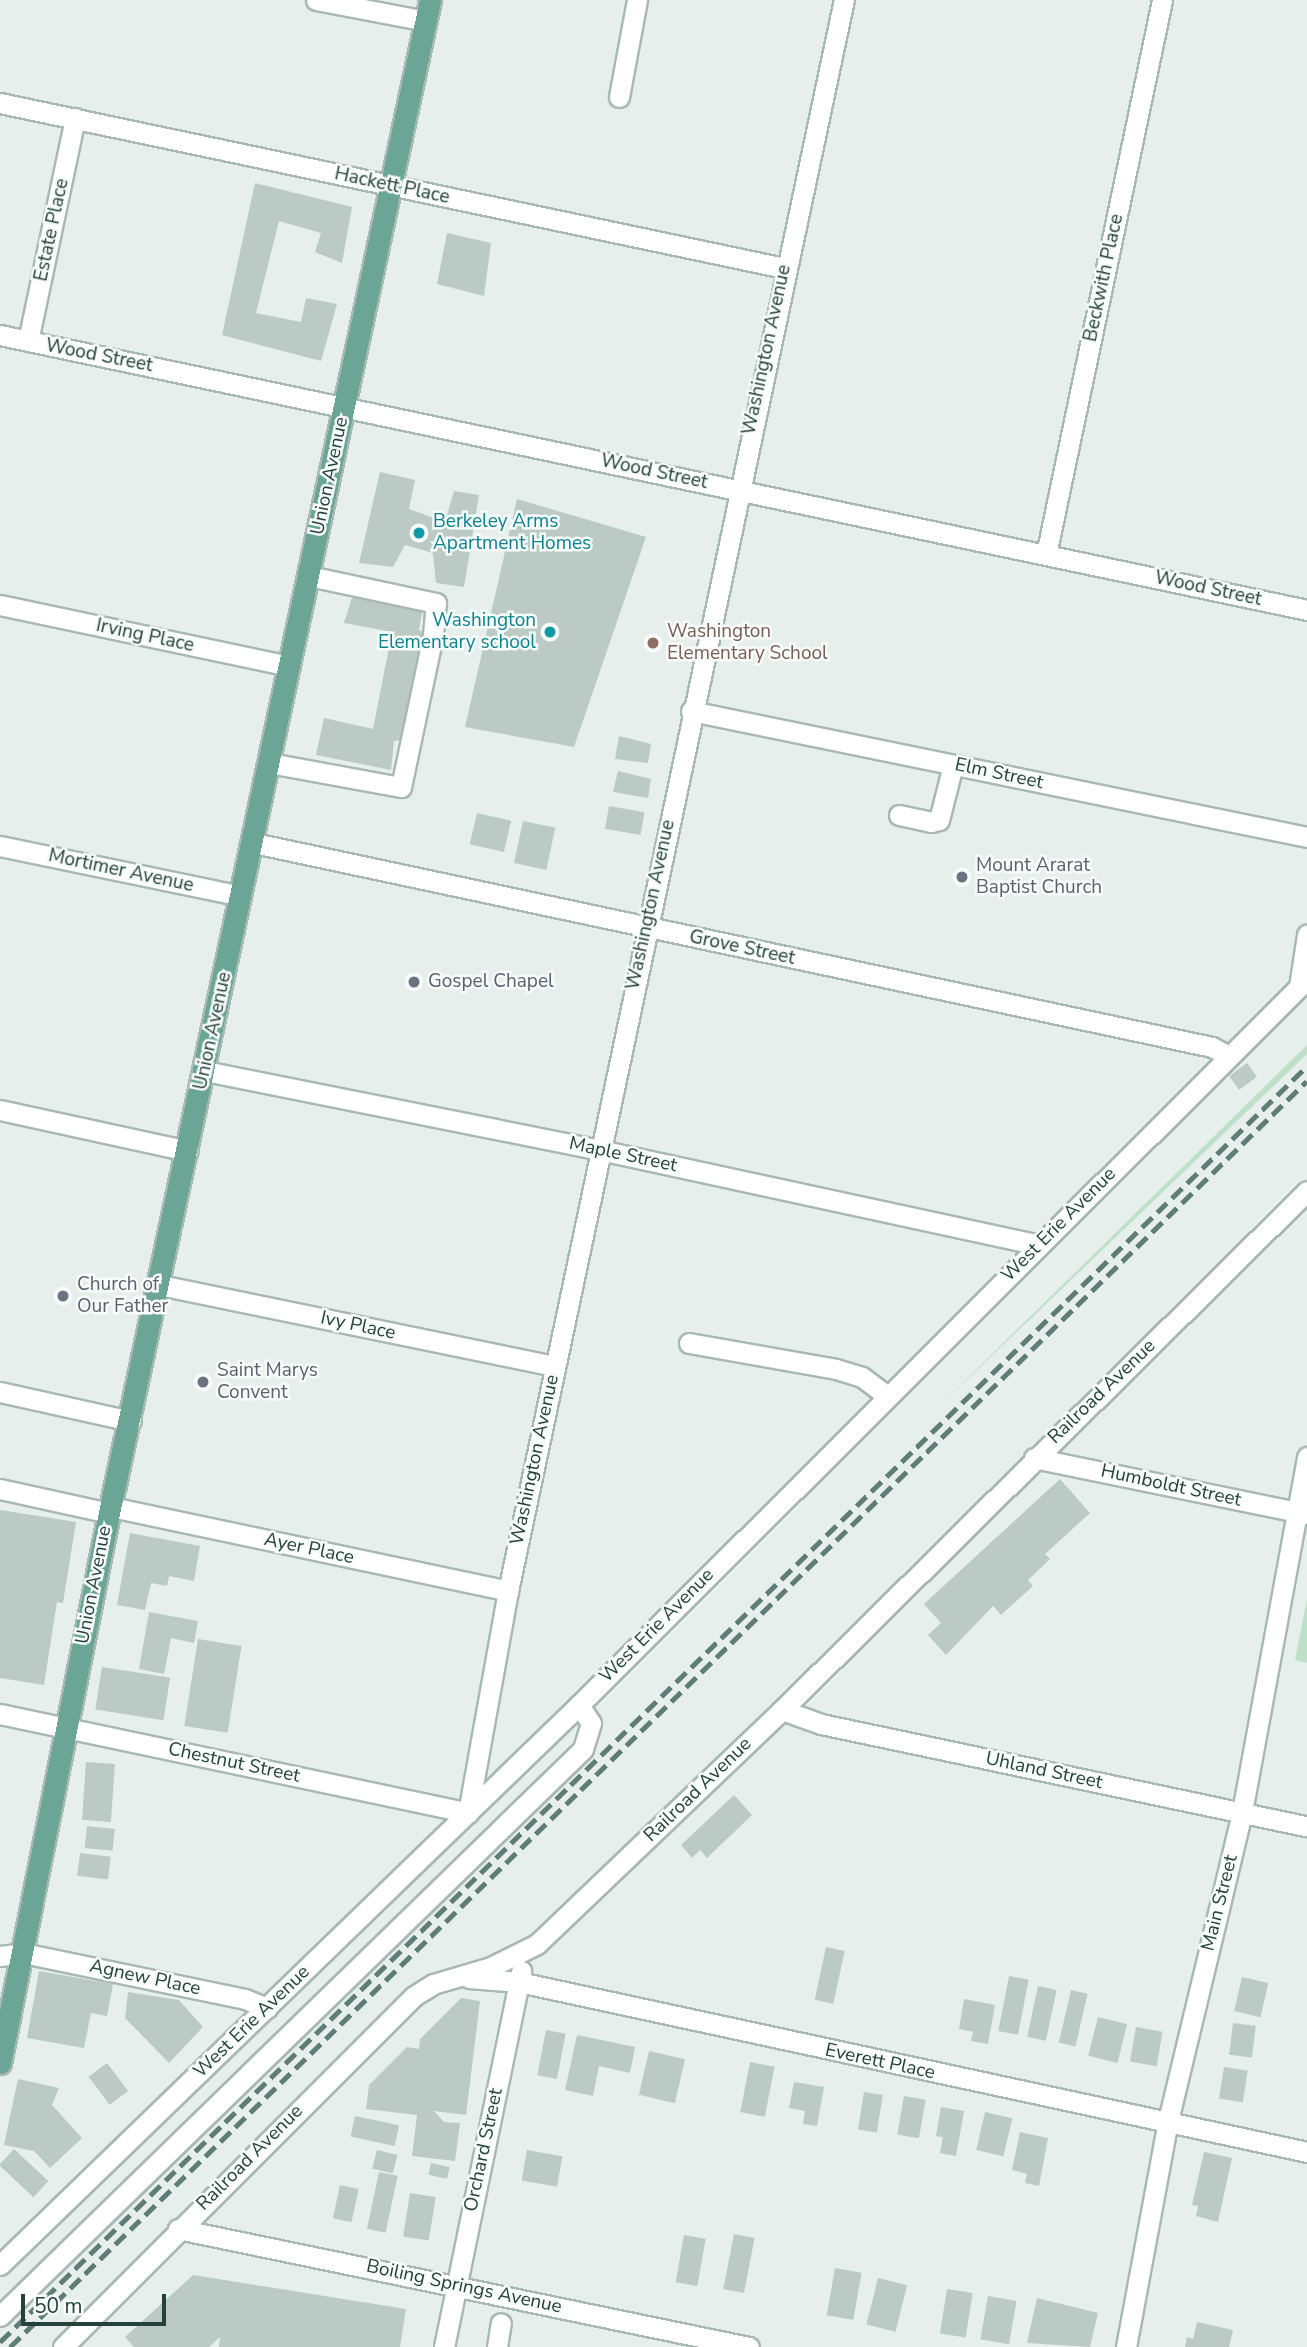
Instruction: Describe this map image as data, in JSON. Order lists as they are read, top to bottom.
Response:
{
  "streets": {
    "main road": ["Union Avenue"],
    "street": [
      "Hackett Place",
      "Estate Place",
      "Beckwith Place",
      "Washington Avenue",
      "Wood Street",
      "Irving Place",
      "Elm Street",
      "Mortimer Avenue",
      "Grove Street",
      "Maple Street",
      "West Erie Avenue",
      "Ivy Place",
      "Railroad Avenue",
      "Humboldt Street",
      "Ayer Place",
      "Chestnut Street",
      "Uhland Street",
      "Main Street",
      "Agnew Place",
      "Everett Place",
      "Orchard Street",
      "Boiling Springs Avenue"
    ]
  },
  "crossings": [
    ["Hackett Place", "Estate Place"],
    ["Hackett Place", "Washington Avenue"],
    ["Hackett Place", "Union Avenue"],
    ["Estate Place", "Wood Street"],
    ["Beckwith Place", "Wood Street"],
    ["Washington Avenue", "Wood Street"],
    ["Washington Avenue", "Elm Street"],
    ["Washington Avenue", "Grove Street"],
    ["Washington Avenue", "Maple Street"],
    ["Washington Avenue", "West Erie Avenue"],
    ["Washington Avenue", "Ivy Place"],
    ["Washington Avenue", "Ayer Place"],
    ["Washington Avenue", "Chestnut Street"],
    ["Wood Street", "Union Avenue"],
    ["Union Avenue", "Irving Place"],
    ["Union Avenue", "Mortimer Avenue"],
    ["Union Avenue", "Grove Street"],
    ["Union Avenue", "Maple Street"],
    ["Union Avenue", "Ivy Place"],
    ["Union Avenue", "Ayer Place"],
    ["Union Avenue", "Chestnut Street"],
    ["Union Avenue", "Agnew Place"],
    ["Grove Street", "West Erie Avenue"],
    ["Maple Street", "West Erie Avenue"],
    ["West Erie Avenue", "Chestnut Street"],
    ["West Erie Avenue", "Agnew Place"],
    ["Railroad Avenue", "Humboldt Street"],
    ["Railroad Avenue", "Uhland Street"],
    ["Railroad Avenue", "Everett Place"],
    ["Railroad Avenue", "Orchard Street"],
    ["Railroad Avenue", "Boiling Springs Avenue"],
    ["Humboldt Street", "Main Street"],
    ["Uhland Street", "Main Street"],
    ["Main Street", "Everett Place"],
    ["Everett Place", "Orchard Street"],
    ["Orchard Street", "Boiling Springs Avenue"]
  ],
  "places": [
    "Berkeley Arms Apartment Homes",
    "Washington Elementary school",
    "Washington Elementary School",
    "Mount Ararat Baptist Church",
    "Gospel Chapel",
    "Church of Our Father",
    "Saint Marys Convent"
  ],
  "scale_bar": "50 m"
}
